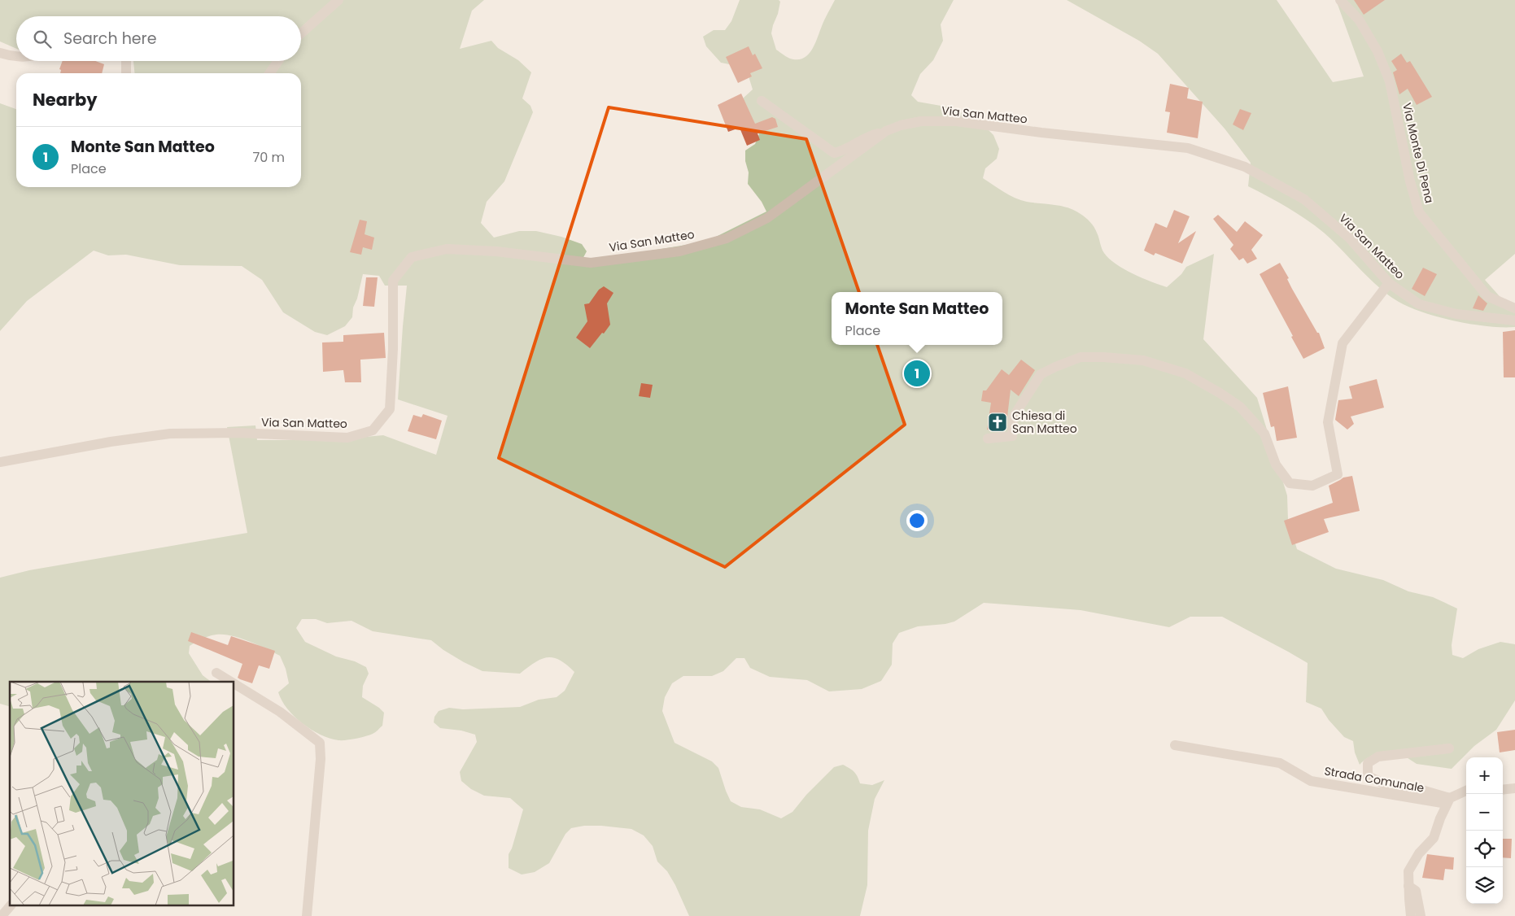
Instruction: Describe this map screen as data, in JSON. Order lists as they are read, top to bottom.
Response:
{
  "streets": {
    "street": ["Via San Matteo", "Via Monte Di Pena", "Strada Comunale"]
  },
  "places": {
    "church": ["Chiesa di San Matteo"]
  },
  "page": {
    "search": "Search here",
    "heading": "Nearby",
    "list": [
      {
        "mark": "1",
        "name": "Monte San Matteo",
        "note": "Place",
        "value": "70 m"
      }
    ],
    "popup": ["Monte San Matteo", "Place"],
    "pins": "1",
    "map_buttons": ["+", "−"]
  }
}
